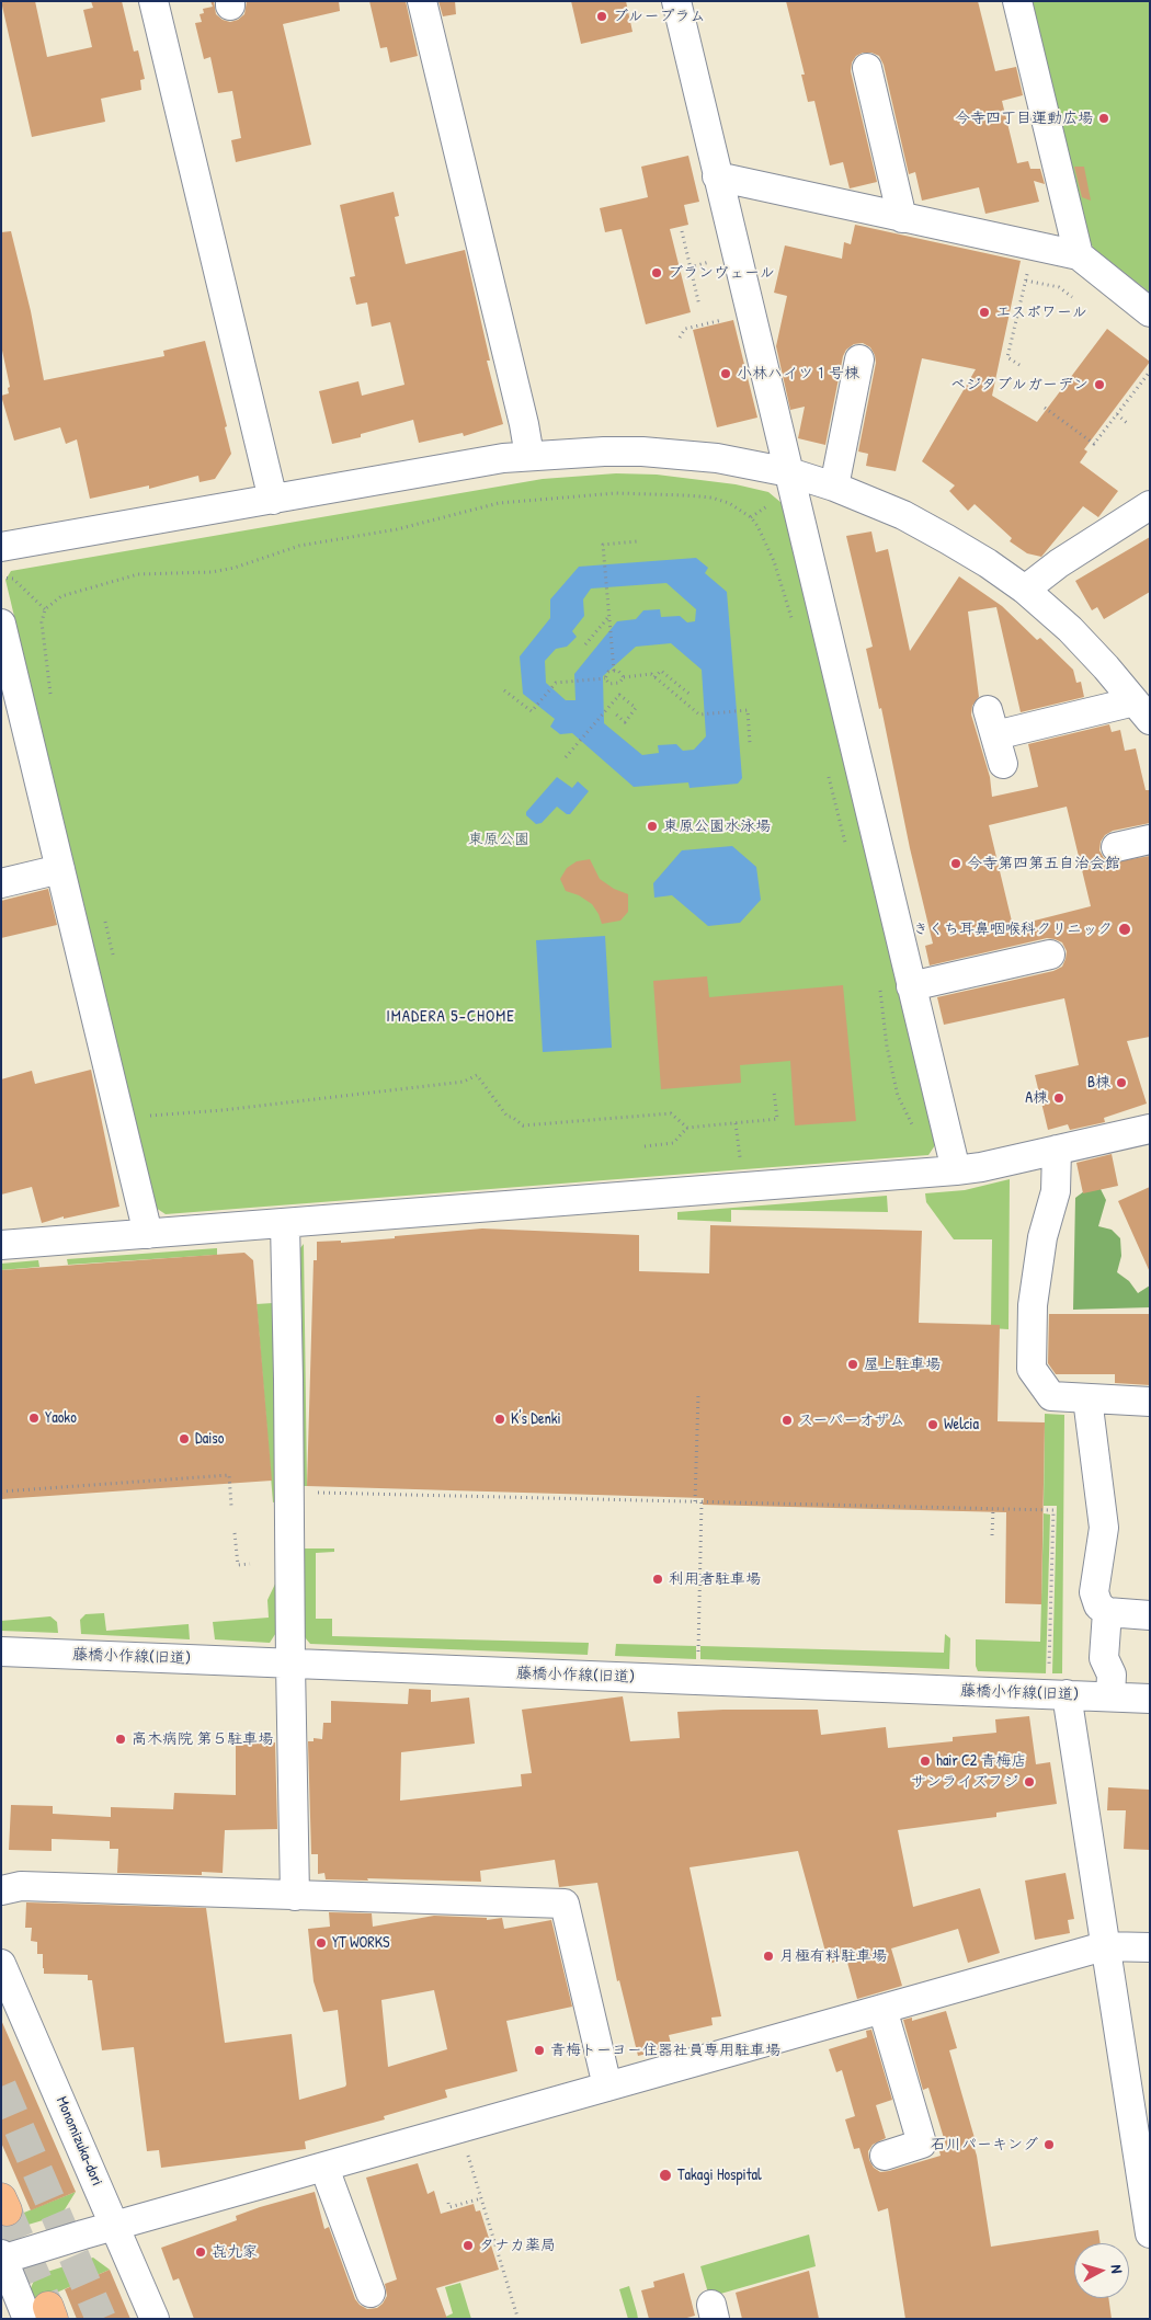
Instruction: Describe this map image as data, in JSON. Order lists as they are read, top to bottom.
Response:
{
  "streets": {
    "street": ["藤橋小作線(旧道)", "Monomizuka-dori"]
  },
  "districts": ["IMADERA 5-CHOME"],
  "parks": ["東原公園"],
  "places": [
    "ブループラム",
    "今寺四丁目運動広場",
    "ブランヴェール",
    "エスポワール",
    "小林ハイツ１号棟",
    "ベジタブルガーデン",
    "東原公園水泳場",
    "今寺第四第五自治会館",
    "きくち耳鼻咽喉科クリニック",
    "B棟",
    "A棟",
    "屋上駐車場",
    "Yaoko",
    "K's Denki",
    "スーパーオザム",
    "Welcia",
    "Daiso",
    "利用者駐車場",
    "高木病院 第５駐車場",
    "hair C2 青梅店",
    "サンライズフジ",
    "YT WORKS",
    "月極有料駐車場",
    "青梅トーヨ－住器社員専用駐車場",
    "石川パーキング",
    "Takagi Hospital",
    "タナカ薬局",
    "㐂九家"
  ],
  "north": "right"
}
